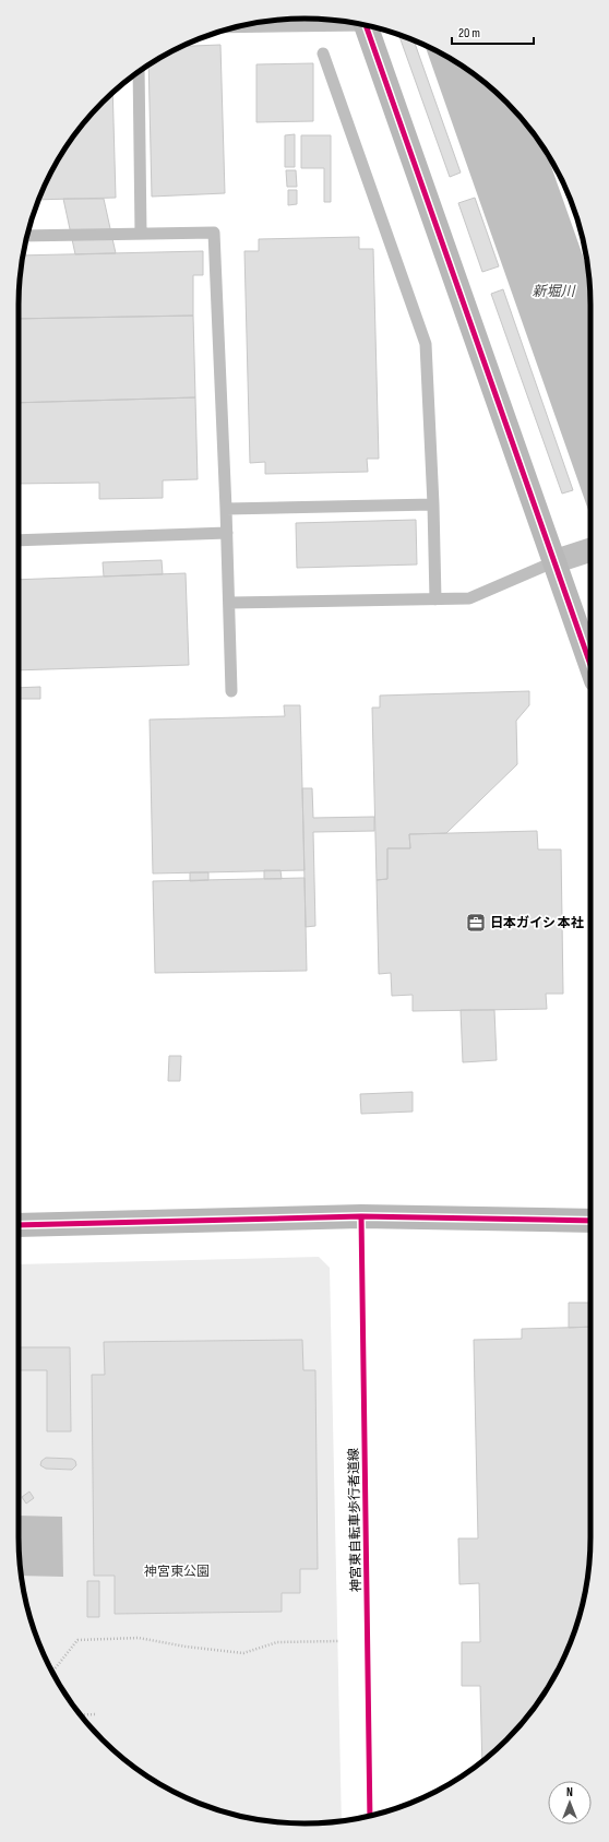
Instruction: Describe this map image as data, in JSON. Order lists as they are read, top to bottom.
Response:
{
  "streets": {
    "cycle path": ["神宮東自転車歩行者道線"]
  },
  "water": ["新堀川"],
  "parks": ["神宮東公園"],
  "places": {
    "office": ["日本ガイシ 本社"]
  },
  "scale_bar": "20 m",
  "north": "top"
}
